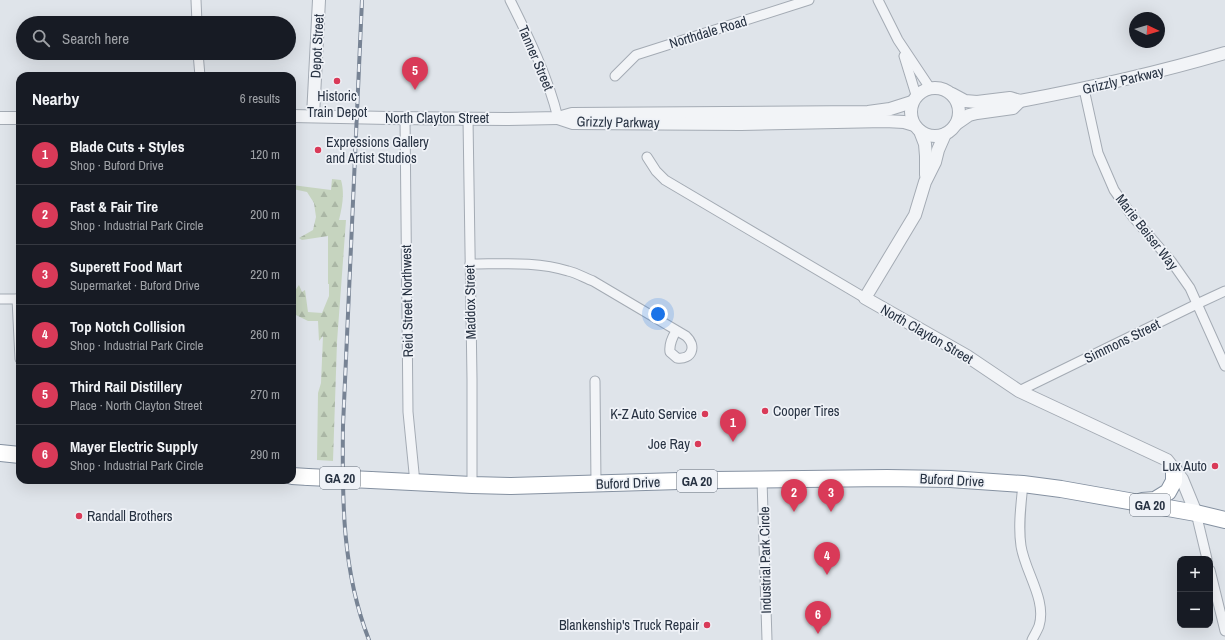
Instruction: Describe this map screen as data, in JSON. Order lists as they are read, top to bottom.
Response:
{
  "streets": {
    "highway": ["GA 20", "Buford Drive"],
    "street": [
      "Northdale Road",
      "Depot Street",
      "Tanner Street",
      "Grizzly Parkway",
      "North Clayton Street",
      "Marie Beiser Way",
      "Reid Street Northwest",
      "Maddox Street",
      "Simmons Street",
      "Industrial Park Circle"
    ]
  },
  "crossings": [
    ["Depot Street", "North Clayton Street"],
    ["Tanner Street", "Grizzly Parkway"],
    ["Tanner Street", "North Clayton Street"],
    ["Grizzly Parkway", "North Clayton Street"],
    ["Grizzly Parkway", "Marie Beiser Way"],
    ["North Clayton Street", "Reid Street Northwest"],
    ["North Clayton Street", "Maddox Street"],
    ["North Clayton Street", "Simmons Street"],
    ["North Clayton Street", "Buford Drive"],
    ["Marie Beiser Way", "Simmons Street"],
    ["Reid Street Northwest", "Buford Drive"],
    ["Maddox Street", "Buford Drive"],
    ["Buford Drive", "Industrial Park Circle"]
  ],
  "places": [
    "Historic Train Depot",
    "Expressions Gallery and Artist Studios",
    "Cooper Tires",
    "K-Z Auto Service",
    "Joe Ray",
    "Lux Auto",
    "Randall Brothers",
    "Blankenship's Truck Repair"
  ],
  "north": "right",
  "page": {
    "search": "Search here",
    "pins": [
      "5",
      "1",
      "2",
      "3",
      "4",
      "6"
    ],
    "heading": ["Nearby", "6 results"],
    "list": [
      {
        "mark": "1",
        "name": "Blade Cuts + Styles",
        "note": "Shop · Buford Drive",
        "value": "120 m"
      },
      {
        "mark": "2",
        "name": "Fast & Fair Tire",
        "note": "Shop · Industrial Park Circle",
        "value": "200 m"
      },
      {
        "mark": "3",
        "name": "Superett Food Mart",
        "note": "Supermarket · Buford Drive",
        "value": "220 m"
      },
      {
        "mark": "4",
        "name": "Top Notch Collision",
        "note": "Shop · Industrial Park Circle",
        "value": "260 m"
      },
      {
        "mark": "5",
        "name": "Third Rail Distillery",
        "note": "Place · North Clayton Street",
        "value": "270 m"
      },
      {
        "mark": "6",
        "name": "Mayer Electric Supply",
        "note": "Shop · Industrial Park Circle",
        "value": "290 m"
      }
    ],
    "map_buttons": ["+", "−"]
  }
}
